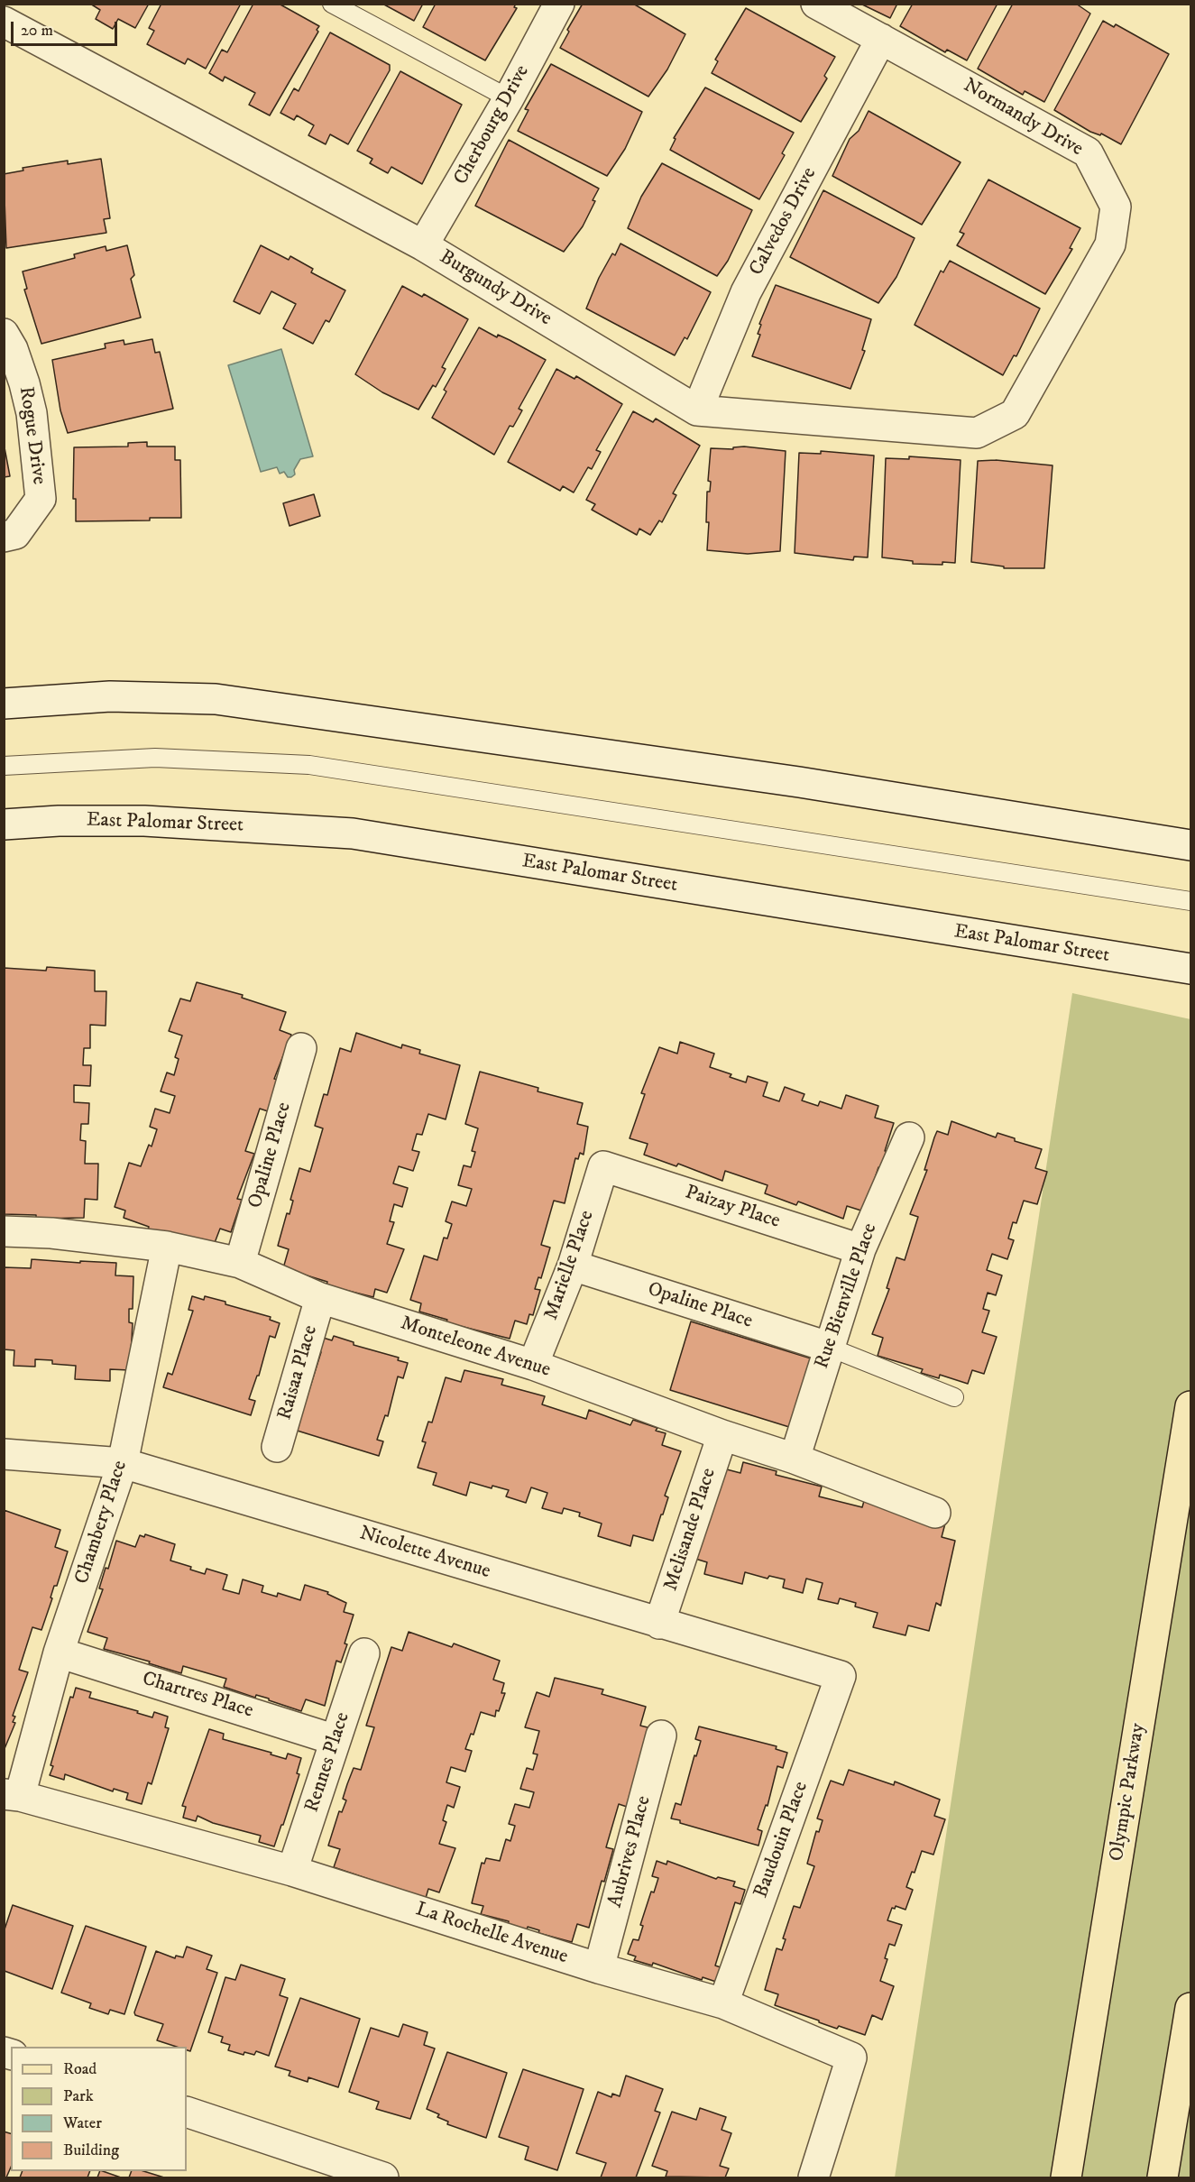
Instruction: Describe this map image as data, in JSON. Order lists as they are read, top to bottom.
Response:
{
  "streets": {
    "main road": ["Olympic Parkway"],
    "street": [
      "Normandy Drive",
      "Cherbourg Drive",
      "Calvedos Drive",
      "Burgundy Drive",
      "Rogue Drive",
      "East Palomar Street",
      "Opaline Place",
      "Paizay Place",
      "Marielle Place",
      "Rue Bienville Place",
      "Monteleone Avenue",
      "Raisaa Place",
      "Chambery Place",
      "Melisande Place",
      "Nicolette Avenue",
      "Chartres Place",
      "Rennes Place",
      "Baudouin Place",
      "Aubrives Place",
      "La Rochelle Avenue"
    ]
  },
  "crossings": [
    ["Normandy Drive", "Calvedos Drive"],
    ["Normandy Drive", "Burgundy Drive"],
    ["Cherbourg Drive", "Burgundy Drive"],
    ["Calvedos Drive", "Burgundy Drive"],
    ["Opaline Place", "Marielle Place"],
    ["Opaline Place", "Rue Bienville Place"],
    ["Opaline Place", "Monteleone Avenue"],
    ["Paizay Place", "Marielle Place"],
    ["Paizay Place", "Rue Bienville Place"],
    ["Marielle Place", "Monteleone Avenue"],
    ["Rue Bienville Place", "Monteleone Avenue"],
    ["Monteleone Avenue", "Raisaa Place"],
    ["Monteleone Avenue", "Chambery Place"],
    ["Monteleone Avenue", "Melisande Place"],
    ["Chambery Place", "Nicolette Avenue"],
    ["Chambery Place", "Chartres Place"],
    ["Chambery Place", "La Rochelle Avenue"],
    ["Melisande Place", "Nicolette Avenue"],
    ["Nicolette Avenue", "Baudouin Place"],
    ["Chartres Place", "Rennes Place"],
    ["Rennes Place", "La Rochelle Avenue"],
    ["Baudouin Place", "La Rochelle Avenue"],
    ["Aubrives Place", "La Rochelle Avenue"]
  ],
  "legend": [
    "Road",
    "Park",
    "Water",
    "Building"
  ],
  "scale_bar": "20 m"
}
